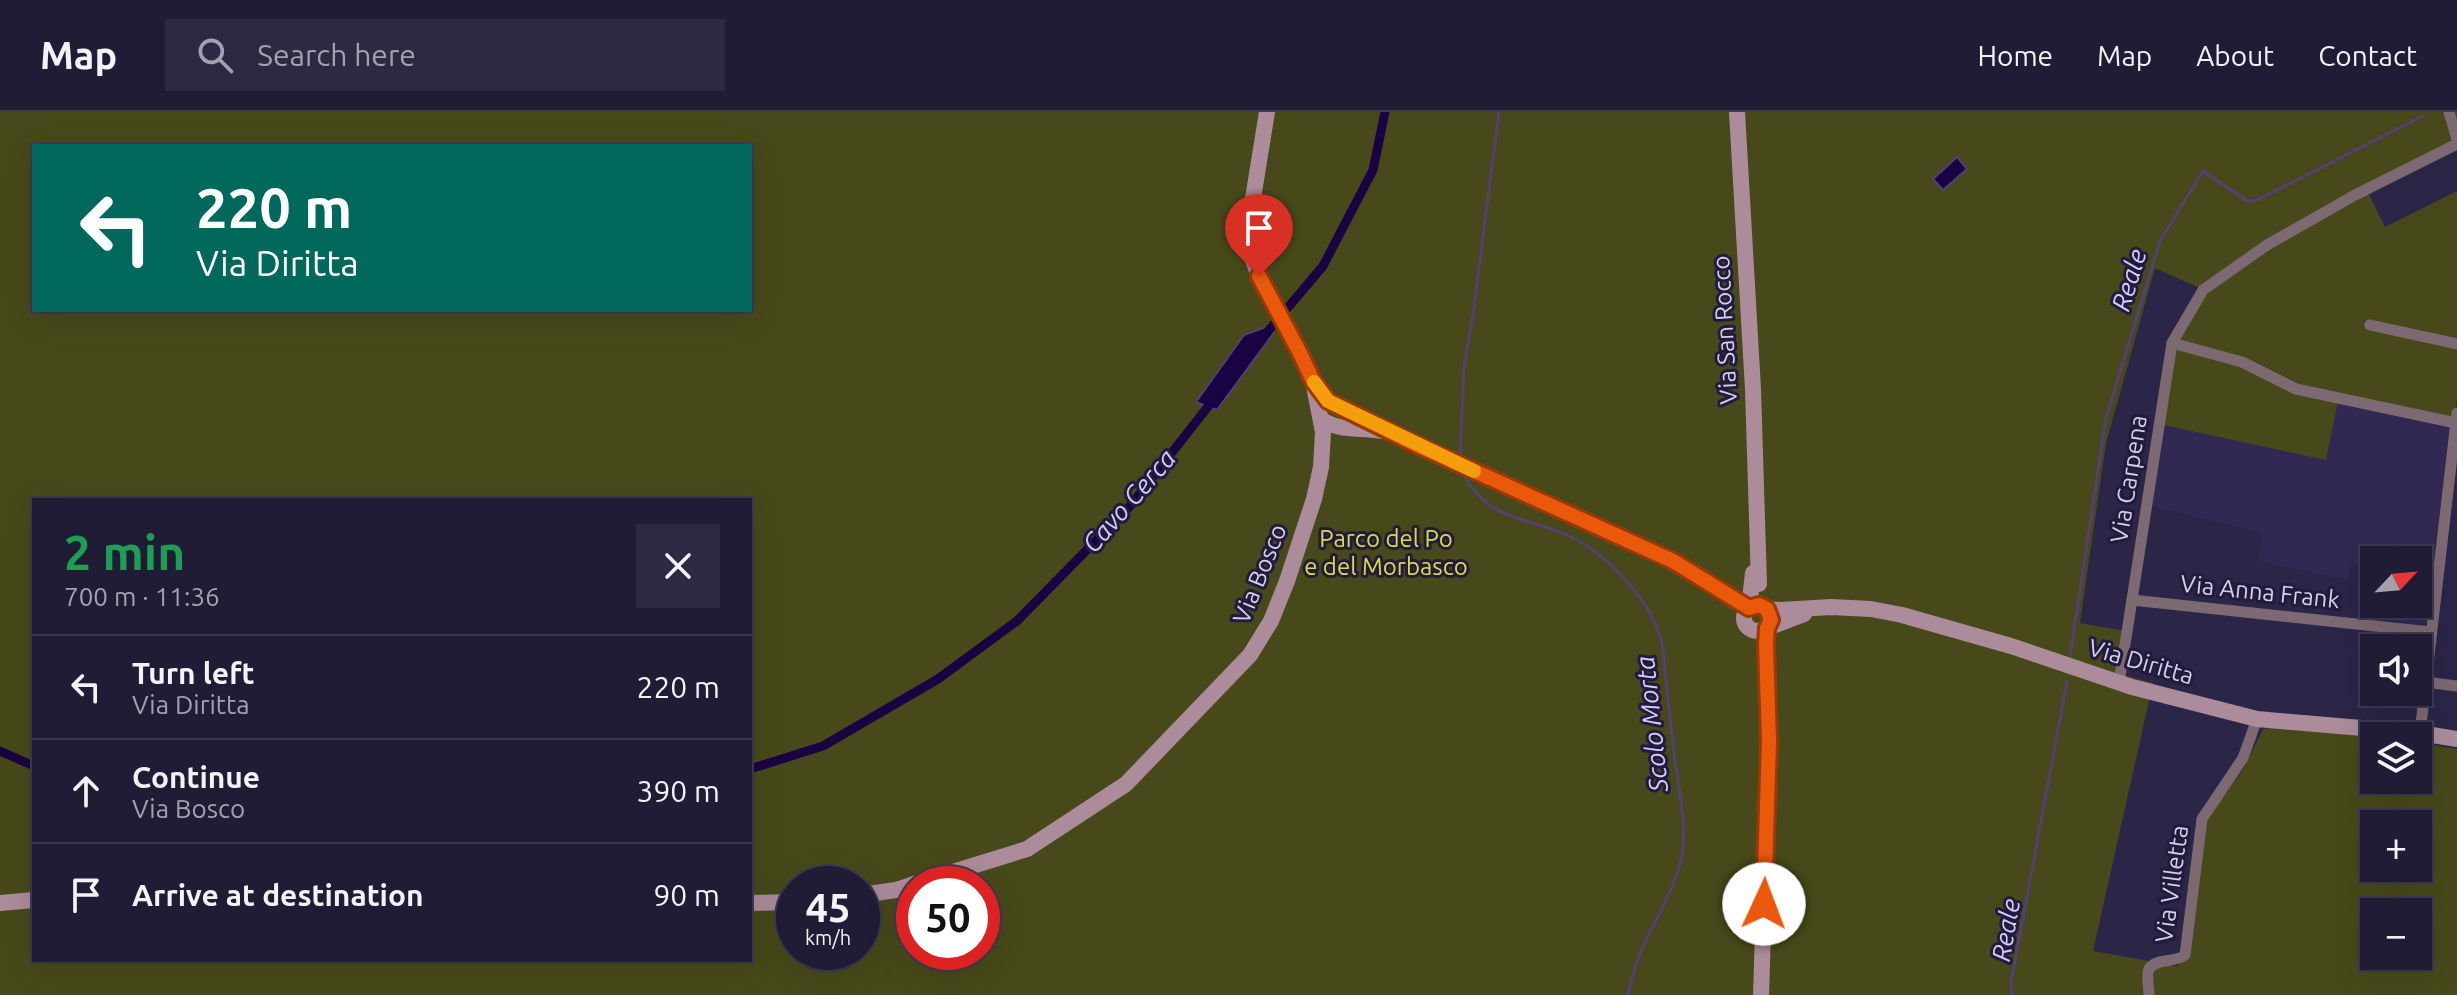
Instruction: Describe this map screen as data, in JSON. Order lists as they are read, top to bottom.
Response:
{
  "streets": {
    "street": [
      "Via San Rocco",
      "Via Carpena",
      "Via Bosco",
      "Via Anna Frank",
      "Via Diritta",
      "Via Villetta"
    ]
  },
  "crossings": [
    ["Via San Rocco", "Via Diritta"],
    ["Via Carpena", "Via Anna Frank"],
    ["Via Carpena", "Via Diritta"],
    ["Via Diritta", "Via Villetta"]
  ],
  "water": ["Reale", "Cavo Cerca", "Scolo Morta"],
  "parks": ["Parco del Po e del Morbasco"],
  "north": "top right",
  "page": {
    "header": "Map",
    "search": "Search here",
    "nav": [
      "Home",
      "Map",
      "About",
      "Contact"
    ],
    "turn": ["220 m", "Via Diritta"],
    "heading": ["2 min", "700 m · 11:36"],
    "map_buttons": ["+", "−"],
    "list": [
      {
        "name": "Turn left",
        "note": "Via Diritta",
        "value": "220 m"
      },
      {
        "name": "Continue",
        "note": "Via Bosco",
        "value": "390 m"
      },
      {
        "name": "Arrive at destination",
        "value": "90 m"
      }
    ],
    "speed": "45 km/h",
    "limit": "50"
  }
}
